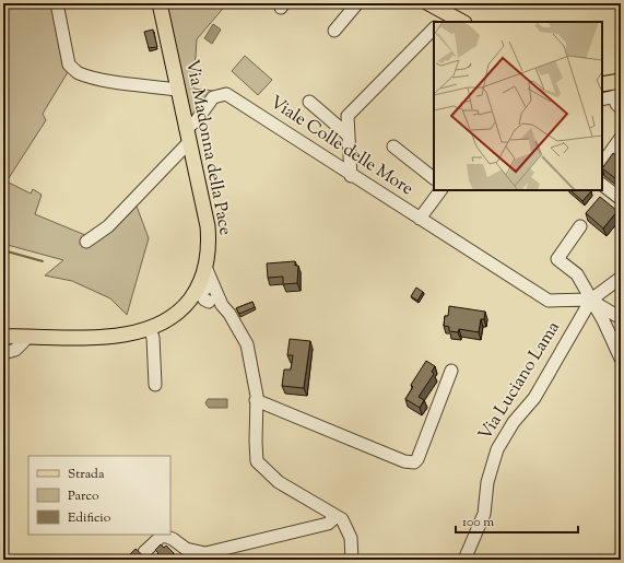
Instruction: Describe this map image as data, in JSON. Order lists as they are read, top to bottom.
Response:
{
  "streets": {
    "main road": ["Via Madonna della Pace"],
    "street": ["Viale Colle delle More", "Via Luciano Lama"]
  },
  "crossings": [
    ["Viale Colle delle More", "Via Madonna della Pace"],
    ["Viale Colle delle More", "Via Luciano Lama"]
  ],
  "legend": ["Strada", "Parco", "Edificio"],
  "scale_bar": "100 m"
}
